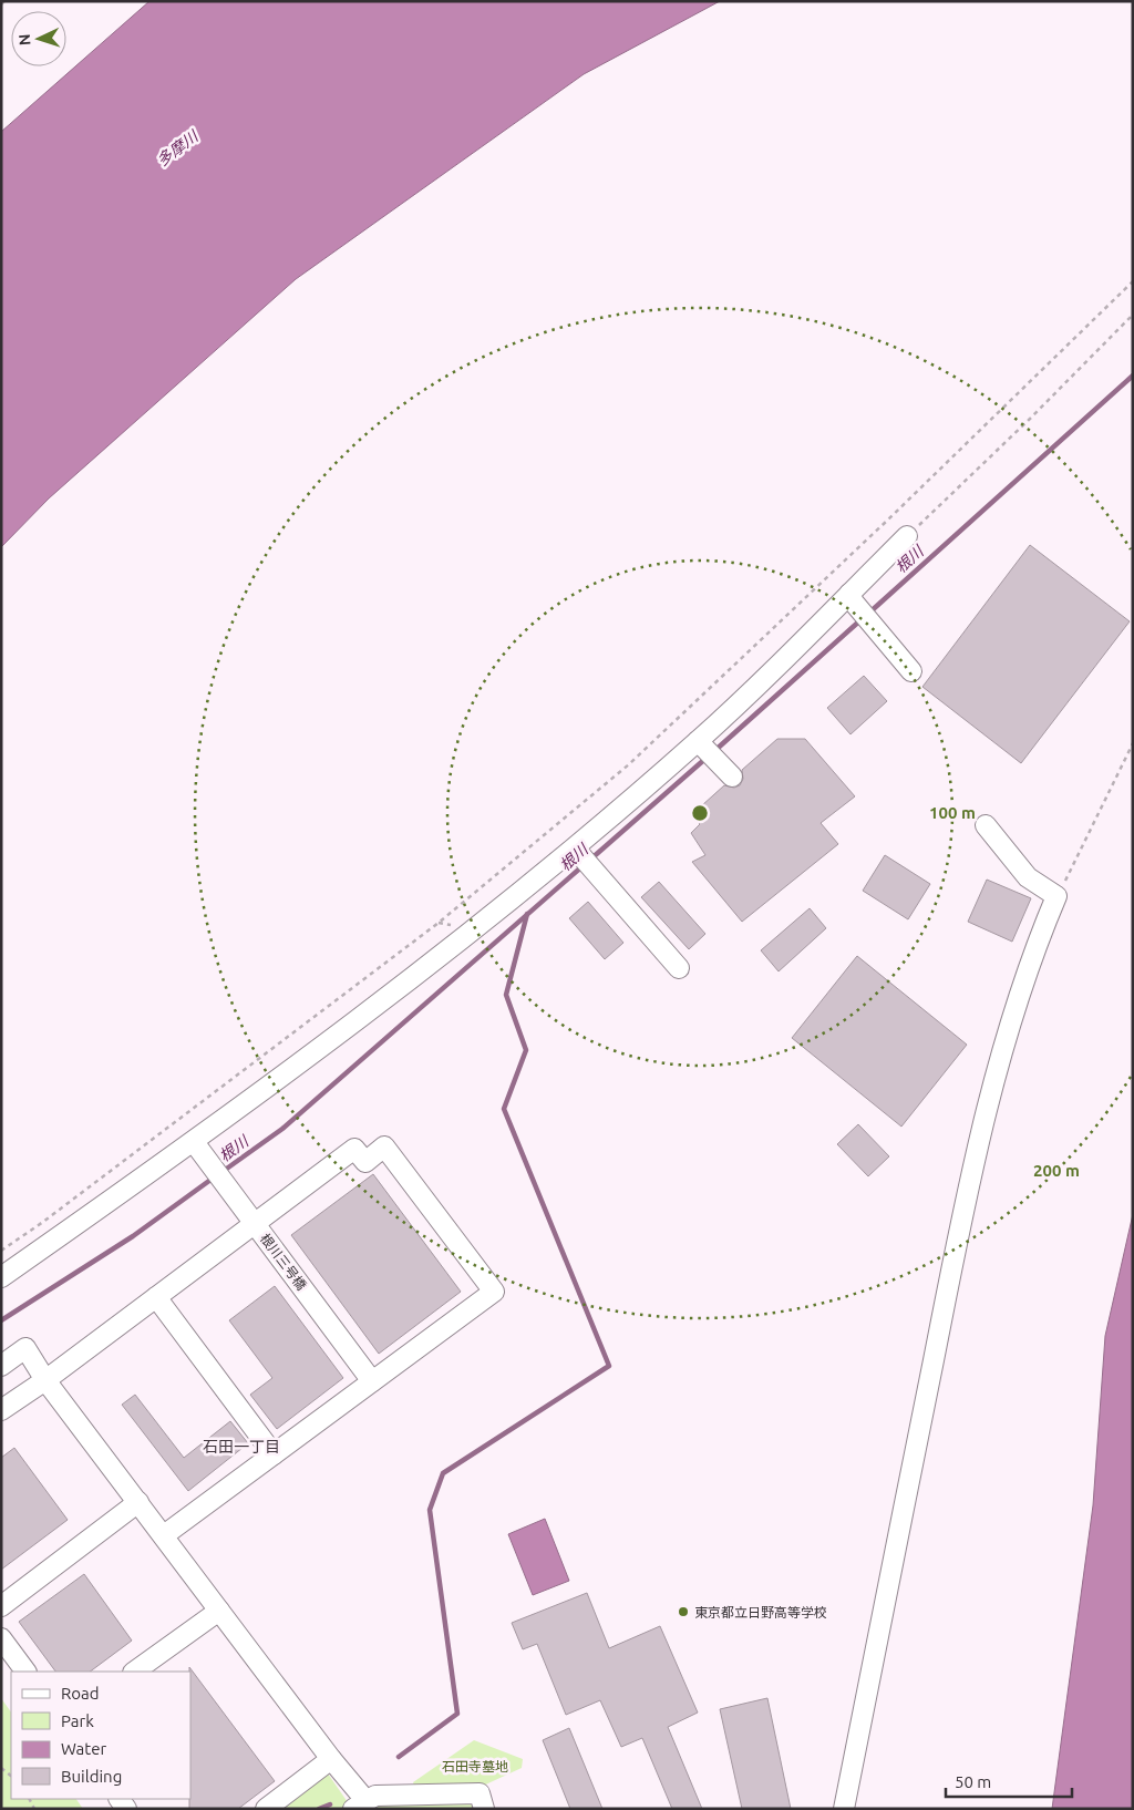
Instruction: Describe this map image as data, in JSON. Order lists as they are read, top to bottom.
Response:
{
  "streets": {
    "street": ["根川三号橋"]
  },
  "districts": ["石田一丁目"],
  "water": ["多摩川", "根川"],
  "parks": ["石田寺墓地"],
  "places": ["東京都立日野高等学校"],
  "legend": [
    "Road",
    "Park",
    "Water",
    "Building"
  ],
  "scale_bar": "50 m",
  "north": "left",
  "rings": ["100 m", "200 m"]
}
